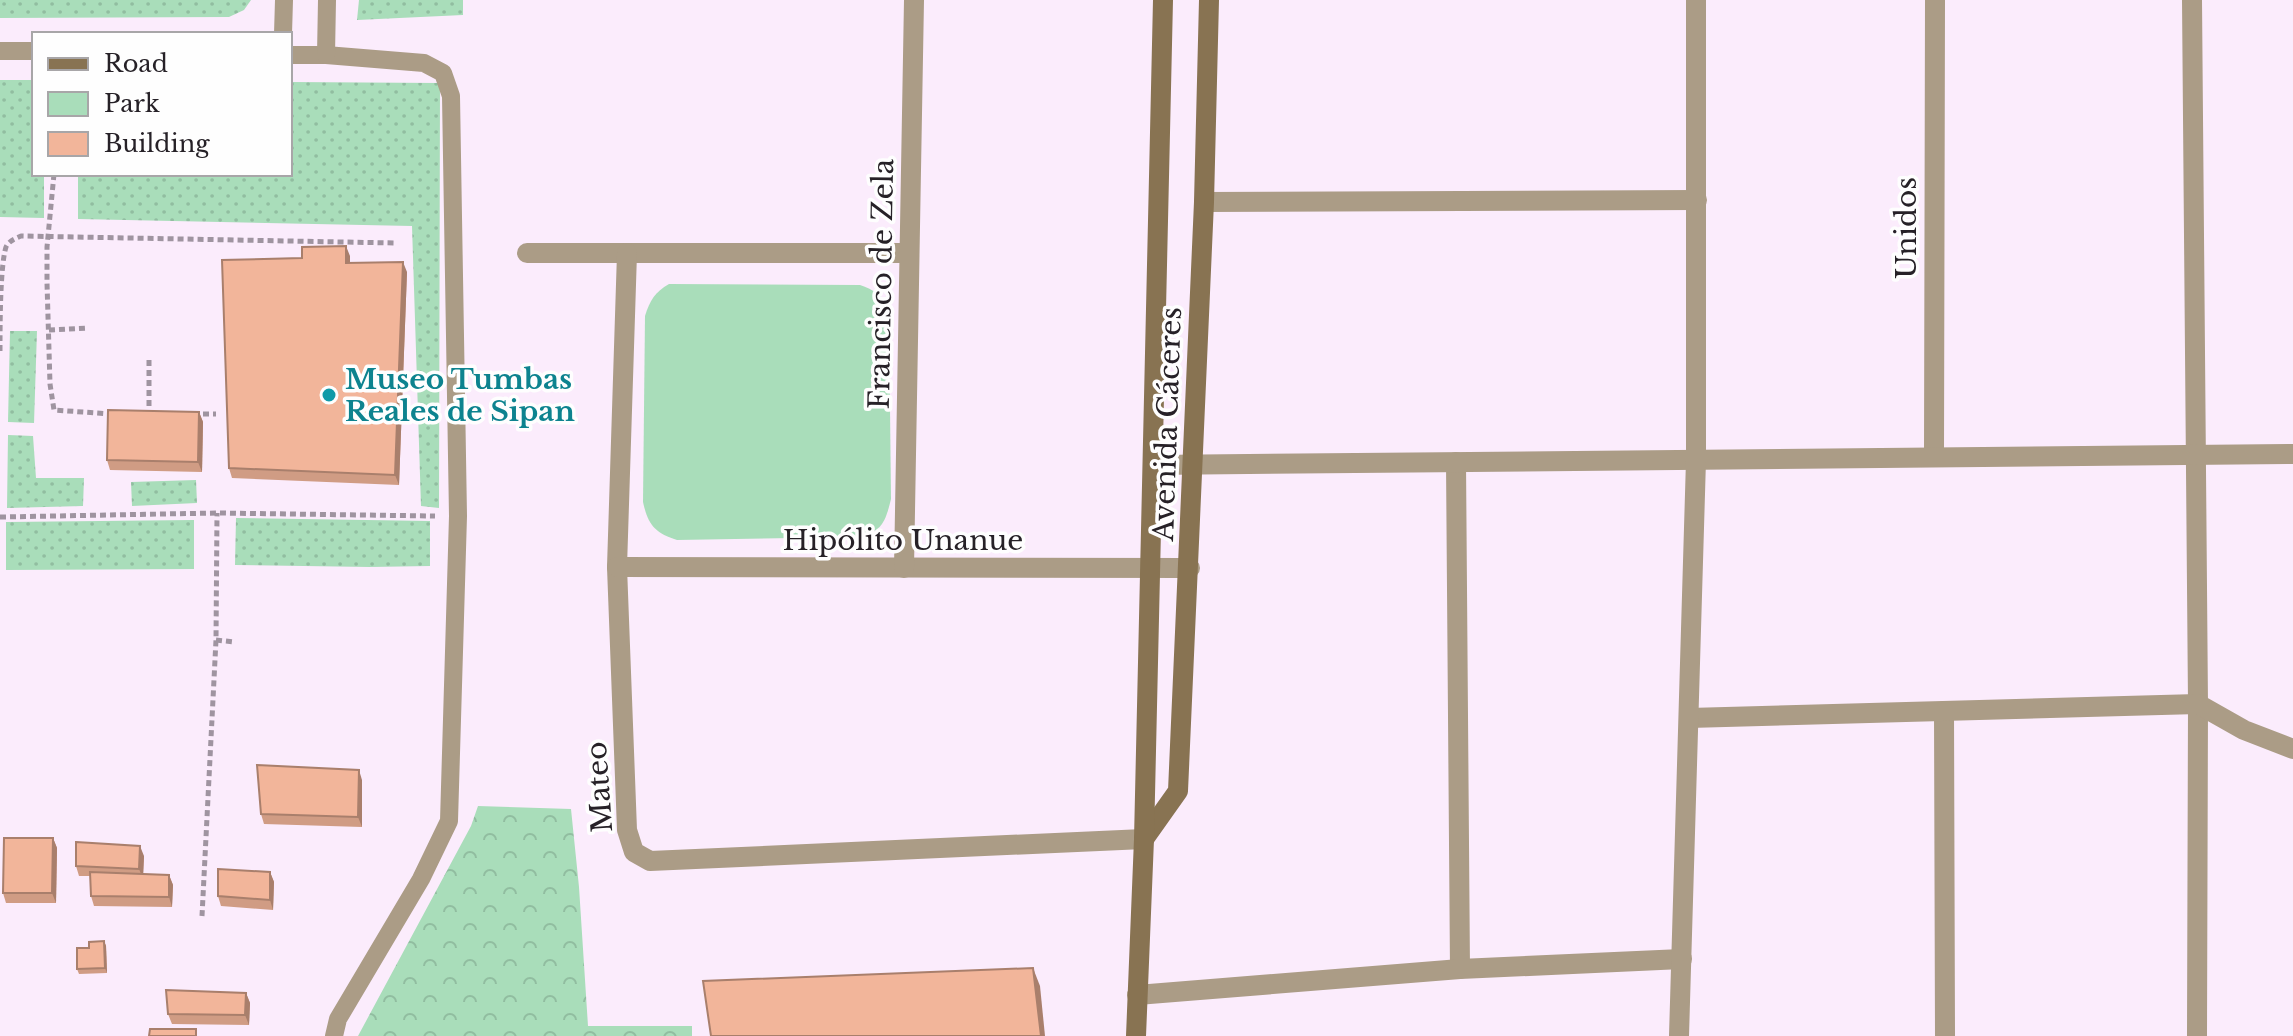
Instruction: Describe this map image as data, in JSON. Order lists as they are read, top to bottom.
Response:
{
  "streets": {
    "street": [
      "Unidos",
      "Francisco de Zela",
      "Avenida Cáceres",
      "Hipólito Unanue",
      "Mateo"
    ]
  },
  "crossings": [
    ["Francisco de Zela", "Hipólito Unanue"],
    ["Avenida Cáceres", "Hipólito Unanue"],
    ["Avenida Cáceres", "Mateo"],
    ["Hipólito Unanue", "Mateo"]
  ],
  "places": ["Museo Tumbas Reales de Sipan"],
  "legend": ["Road", "Park", "Building"]
}
